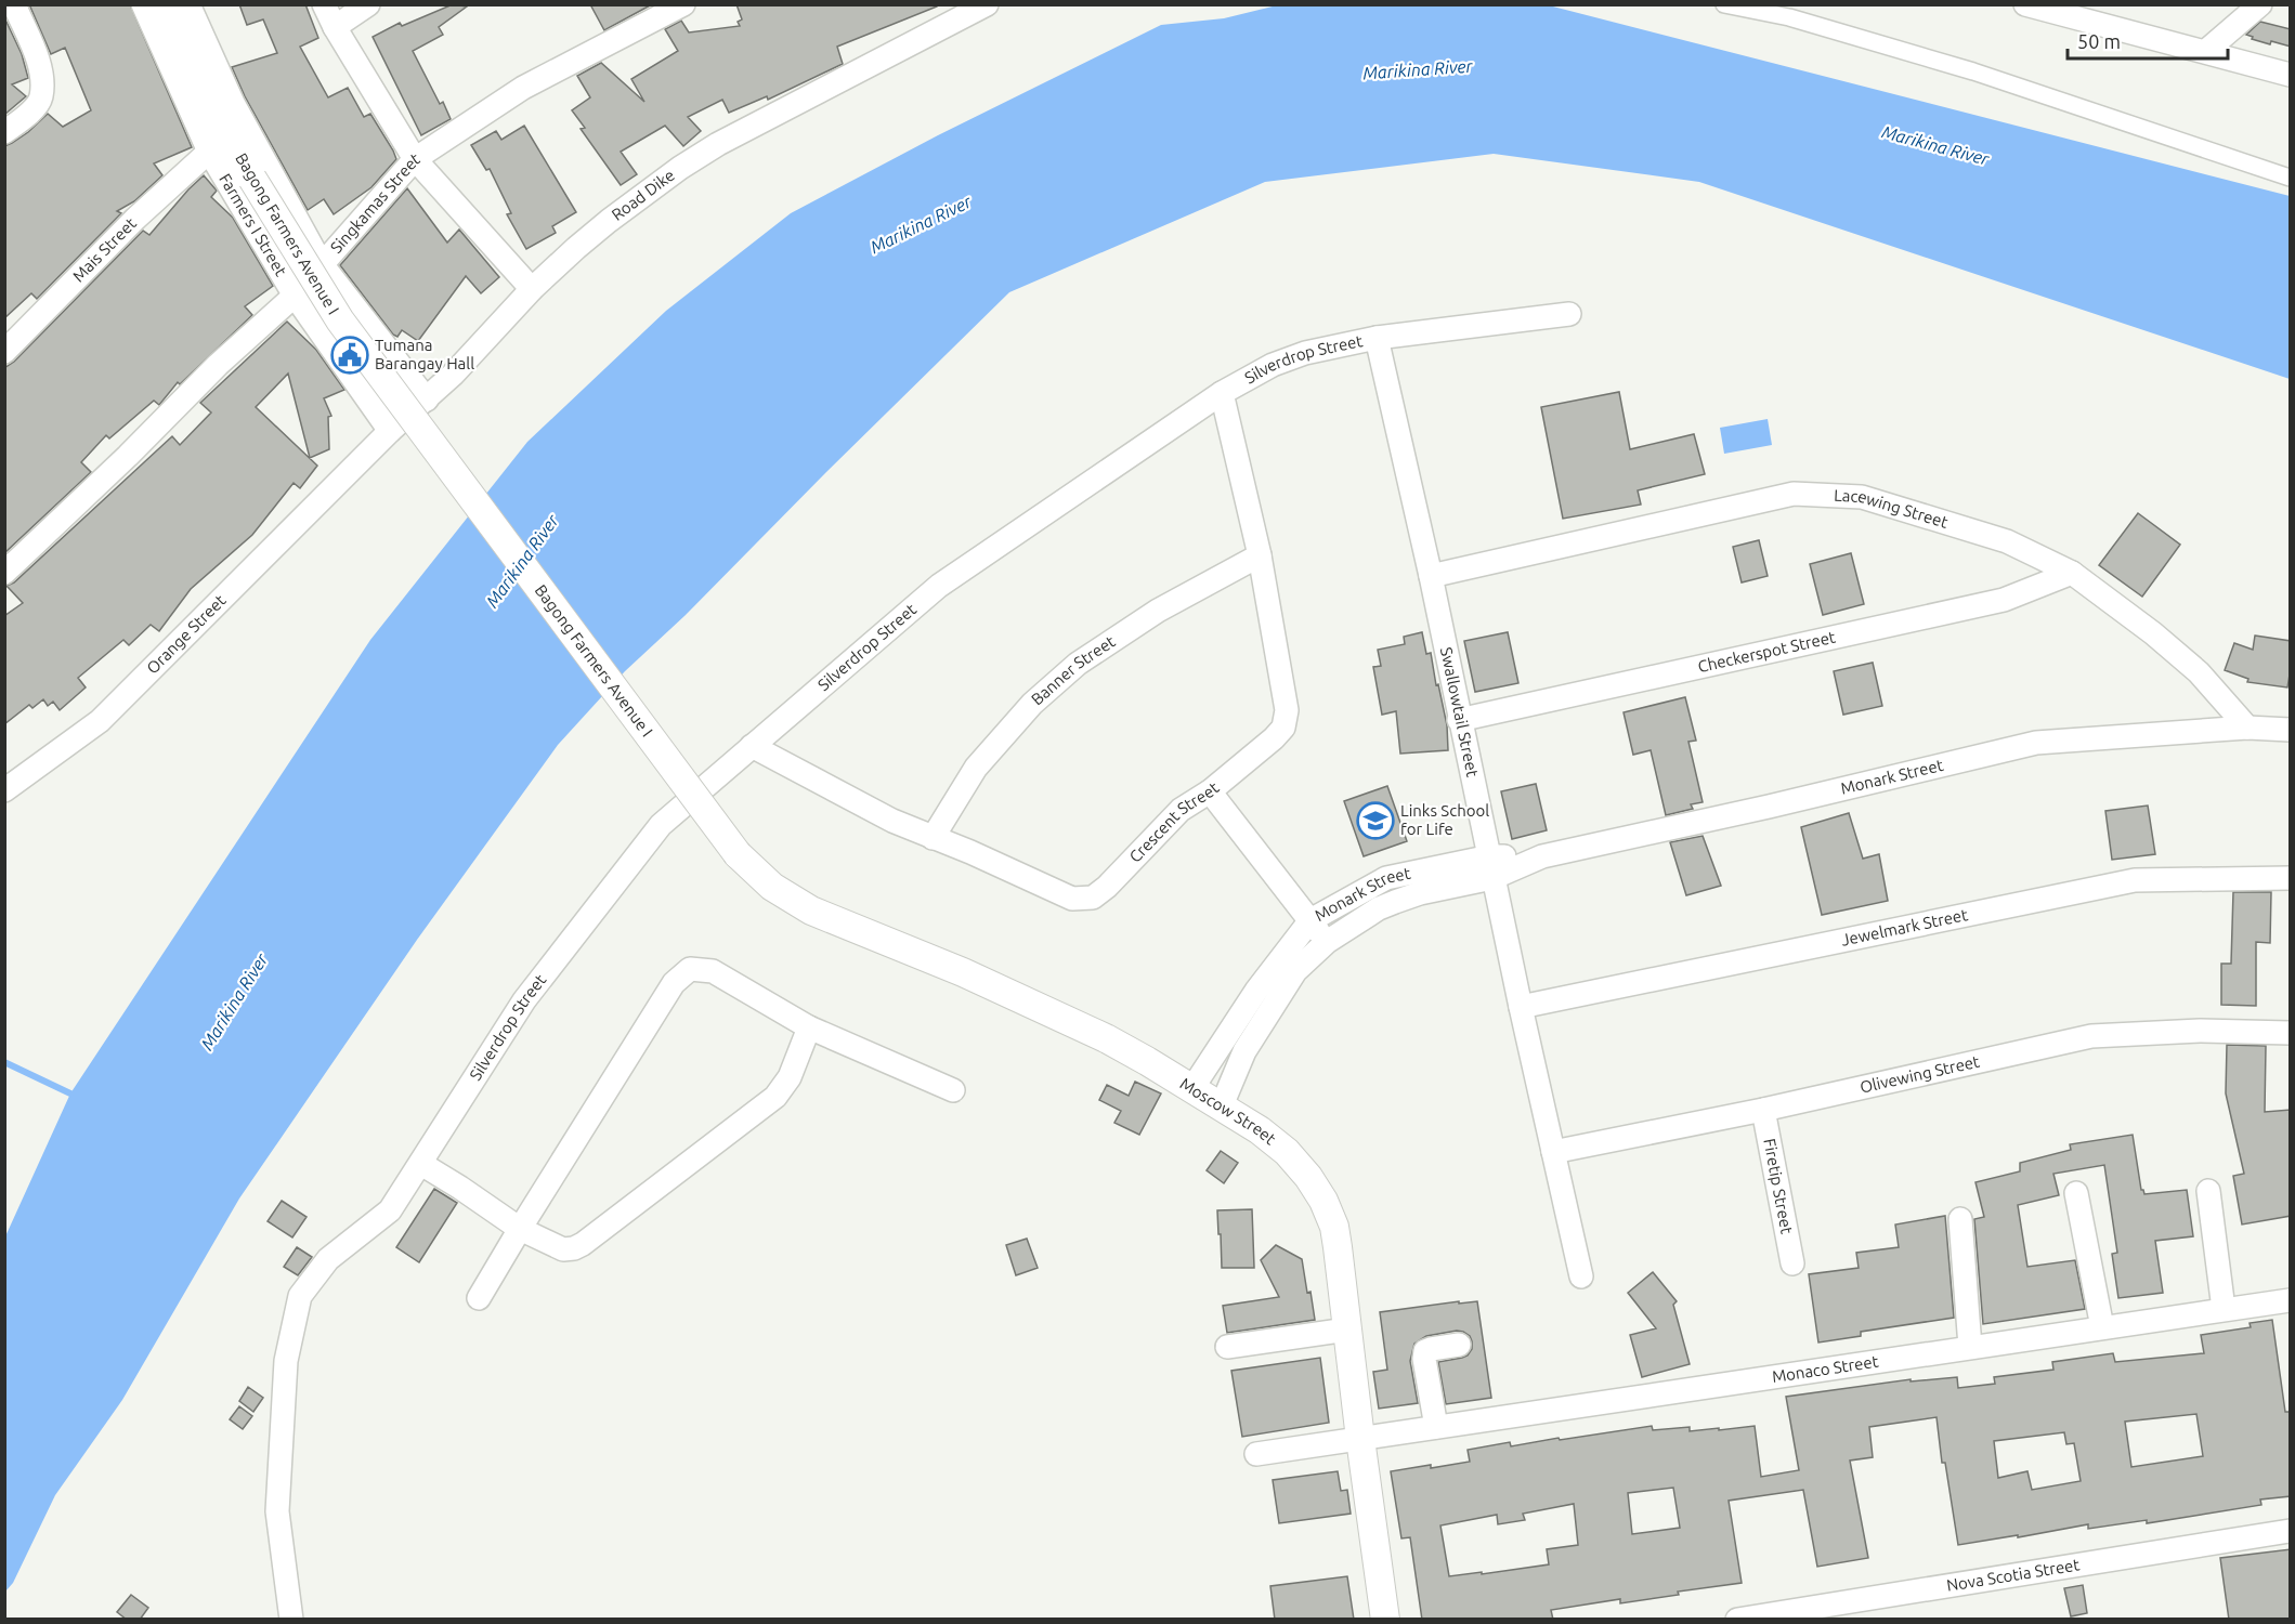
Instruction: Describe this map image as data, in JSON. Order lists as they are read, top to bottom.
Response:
{
  "streets": {
    "street": [
      "Road Dike",
      "Singkamas Street",
      "Farmers I Street",
      "Bagong Farmers Avenue I",
      "Mais Street",
      "Silverdrop Street",
      "Lacewing Street",
      "Orange Street",
      "Checkerspot Street",
      "Banner Street",
      "Swallowtail Street",
      "Monark Street",
      "Crescent Street",
      "Jewelmark Street",
      "Olivewing Street",
      "Moscow Street",
      "Firetip Street",
      "Monaco Street",
      "Nova Scotia Street"
    ]
  },
  "crossings": [
    ["Road Dike", "Farmers I Street"],
    ["Road Dike", "Orange Street"],
    ["Singkamas Street", "Farmers I Street"],
    ["Farmers I Street", "Mais Street"],
    ["Bagong Farmers Avenue I", "Moscow Street"],
    ["Silverdrop Street", "Swallowtail Street"],
    ["Silverdrop Street", "Crescent Street"],
    ["Lacewing Street", "Checkerspot Street"],
    ["Lacewing Street", "Swallowtail Street"],
    ["Lacewing Street", "Monark Street"],
    ["Checkerspot Street", "Swallowtail Street"],
    ["Banner Street", "Crescent Street"],
    ["Swallowtail Street", "Monark Street"],
    ["Swallowtail Street", "Jewelmark Street"],
    ["Swallowtail Street", "Olivewing Street"],
    ["Monark Street", "Moscow Street"],
    ["Olivewing Street", "Firetip Street"],
    ["Moscow Street", "Monaco Street"]
  ],
  "water": ["Marikina River"],
  "places": {
    "public building": ["Tumana Barangay Hall"],
    "school or university": ["Links School for Life"]
  },
  "scale_bar": "50 m"
}
